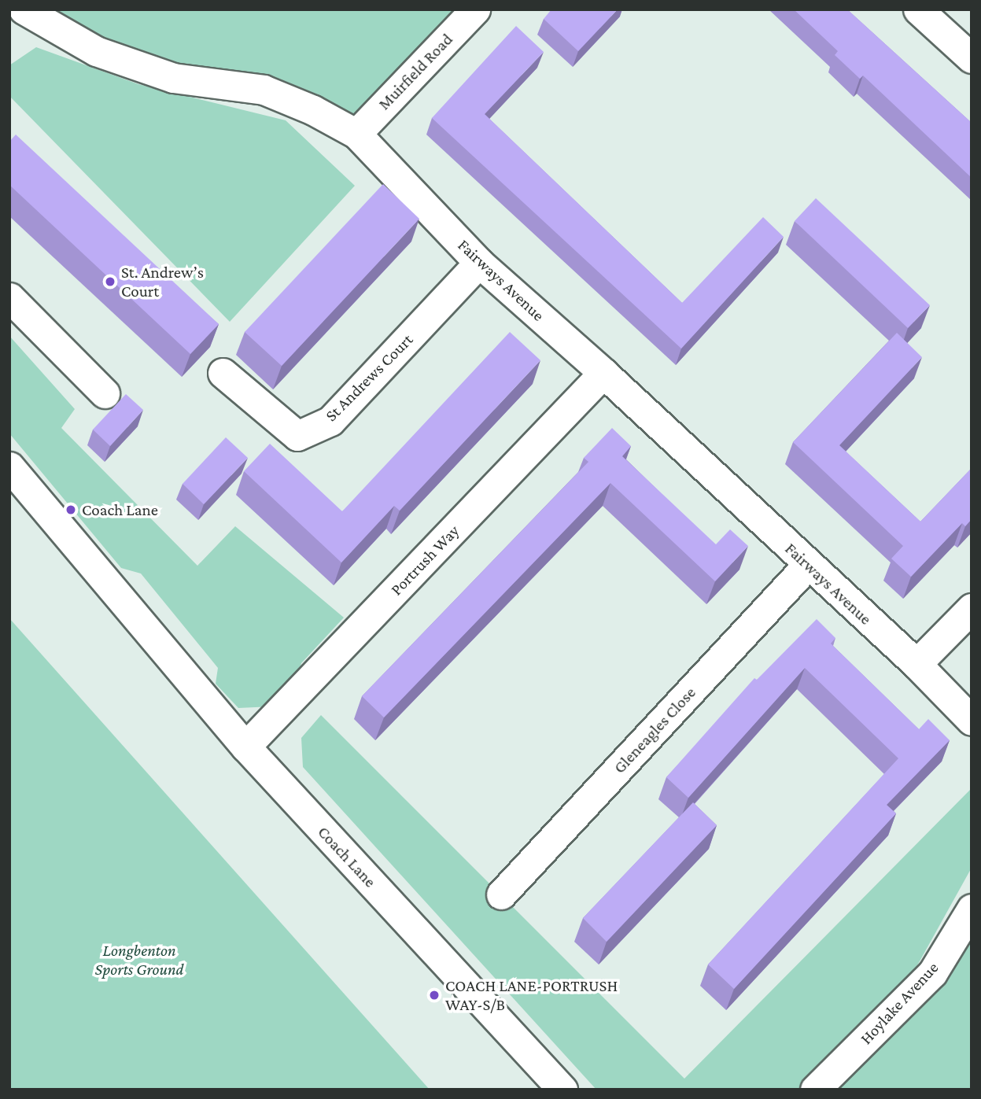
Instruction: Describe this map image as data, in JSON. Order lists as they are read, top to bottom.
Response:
{
  "streets": {
    "street": [
      "Muirfield Road",
      "Fairways Avenue",
      "St Andrews Court",
      "Portrush Way",
      "Gleneagles Close",
      "Coach Lane",
      "Hoylake Avenue"
    ]
  },
  "crossings": [
    ["Muirfield Road", "Fairways Avenue"],
    ["Fairways Avenue", "St Andrews Court"],
    ["Fairways Avenue", "Portrush Way"],
    ["Fairways Avenue", "Gleneagles Close"],
    ["Portrush Way", "Coach Lane"]
  ],
  "parks": ["Longbenton Sports Ground"],
  "places": ["St. Andrew’s Court", "Coach Lane", "COACH LANE-PORTRUSH WAY-S/B"]
}
